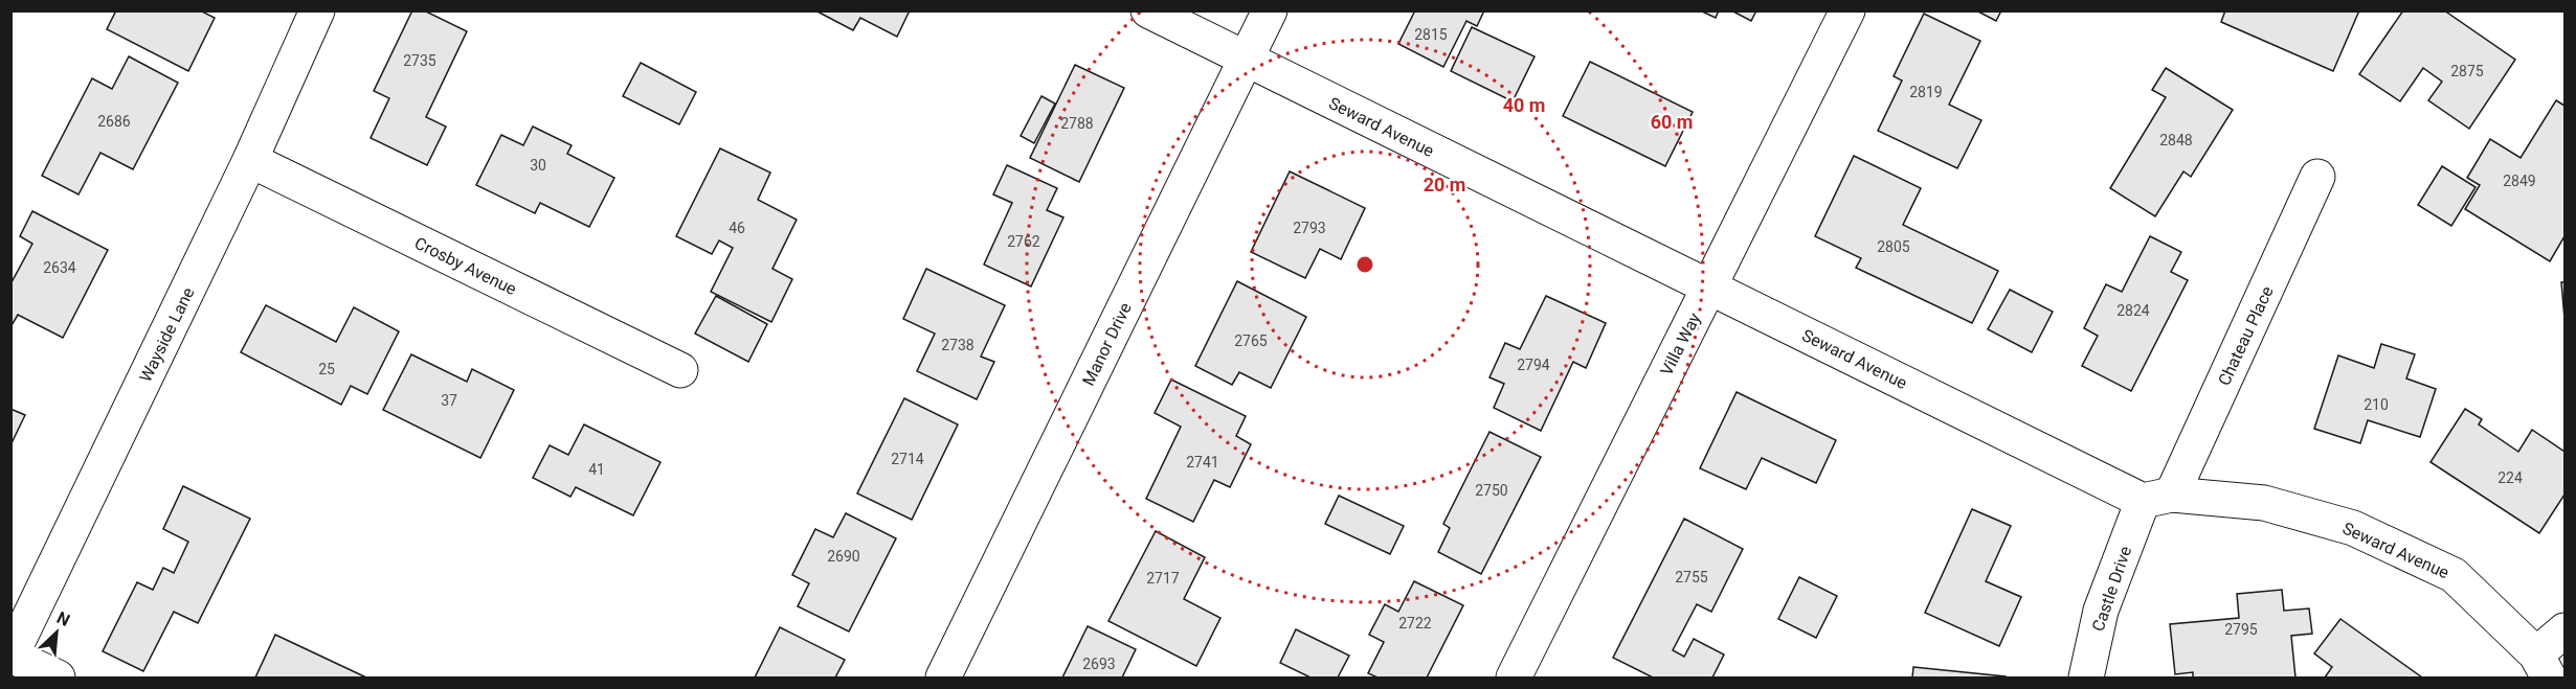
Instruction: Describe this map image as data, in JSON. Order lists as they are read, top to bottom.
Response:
{
  "streets": {
    "street": [
      "Seward Avenue",
      "Crosby Avenue",
      "Wayside Lane",
      "Chateau Place",
      "Manor Drive",
      "Villa Way",
      "Castle Drive"
    ]
  },
  "crossings": [
    ["Seward Avenue", "Chateau Place"],
    ["Seward Avenue", "Manor Drive"],
    ["Seward Avenue", "Villa Way"],
    ["Seward Avenue", "Castle Drive"],
    ["Crosby Avenue", "Wayside Lane"],
    ["Chateau Place", "Castle Drive"]
  ],
  "house_numbers": [
    "2815",
    "2735",
    "2875",
    "2819",
    "2686",
    "2788",
    "2848",
    "30",
    "2849",
    "46",
    "2793",
    "2762",
    "2805",
    "2634",
    "2824",
    "2765",
    "2738",
    "2794",
    "25",
    "37",
    "210",
    "2714",
    "2741",
    "41",
    "224",
    "2750",
    "2690",
    "2755",
    "2717",
    "2722",
    "2795",
    "2693"
  ],
  "north": "top right",
  "rings": ["40 m", "60 m", "20 m"]
}
